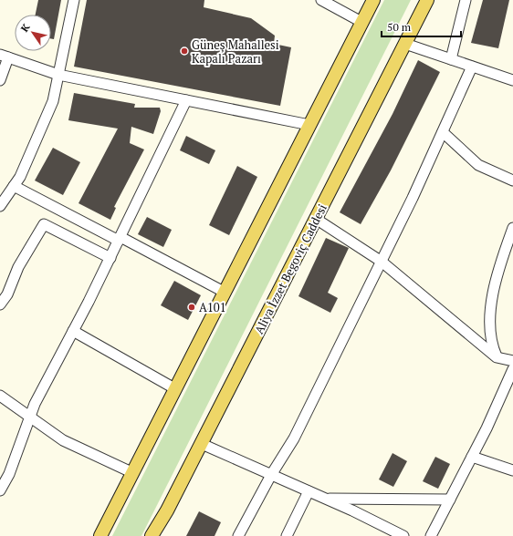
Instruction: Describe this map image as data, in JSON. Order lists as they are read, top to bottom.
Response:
{
  "streets": {
    "main road": ["Aliya İzzet Begoviç Caddesi"]
  },
  "places": ["Güneş Mahallesi Kapalı Pazarı", "A101"],
  "scale_bar": "50 m",
  "north": "top left"
}
